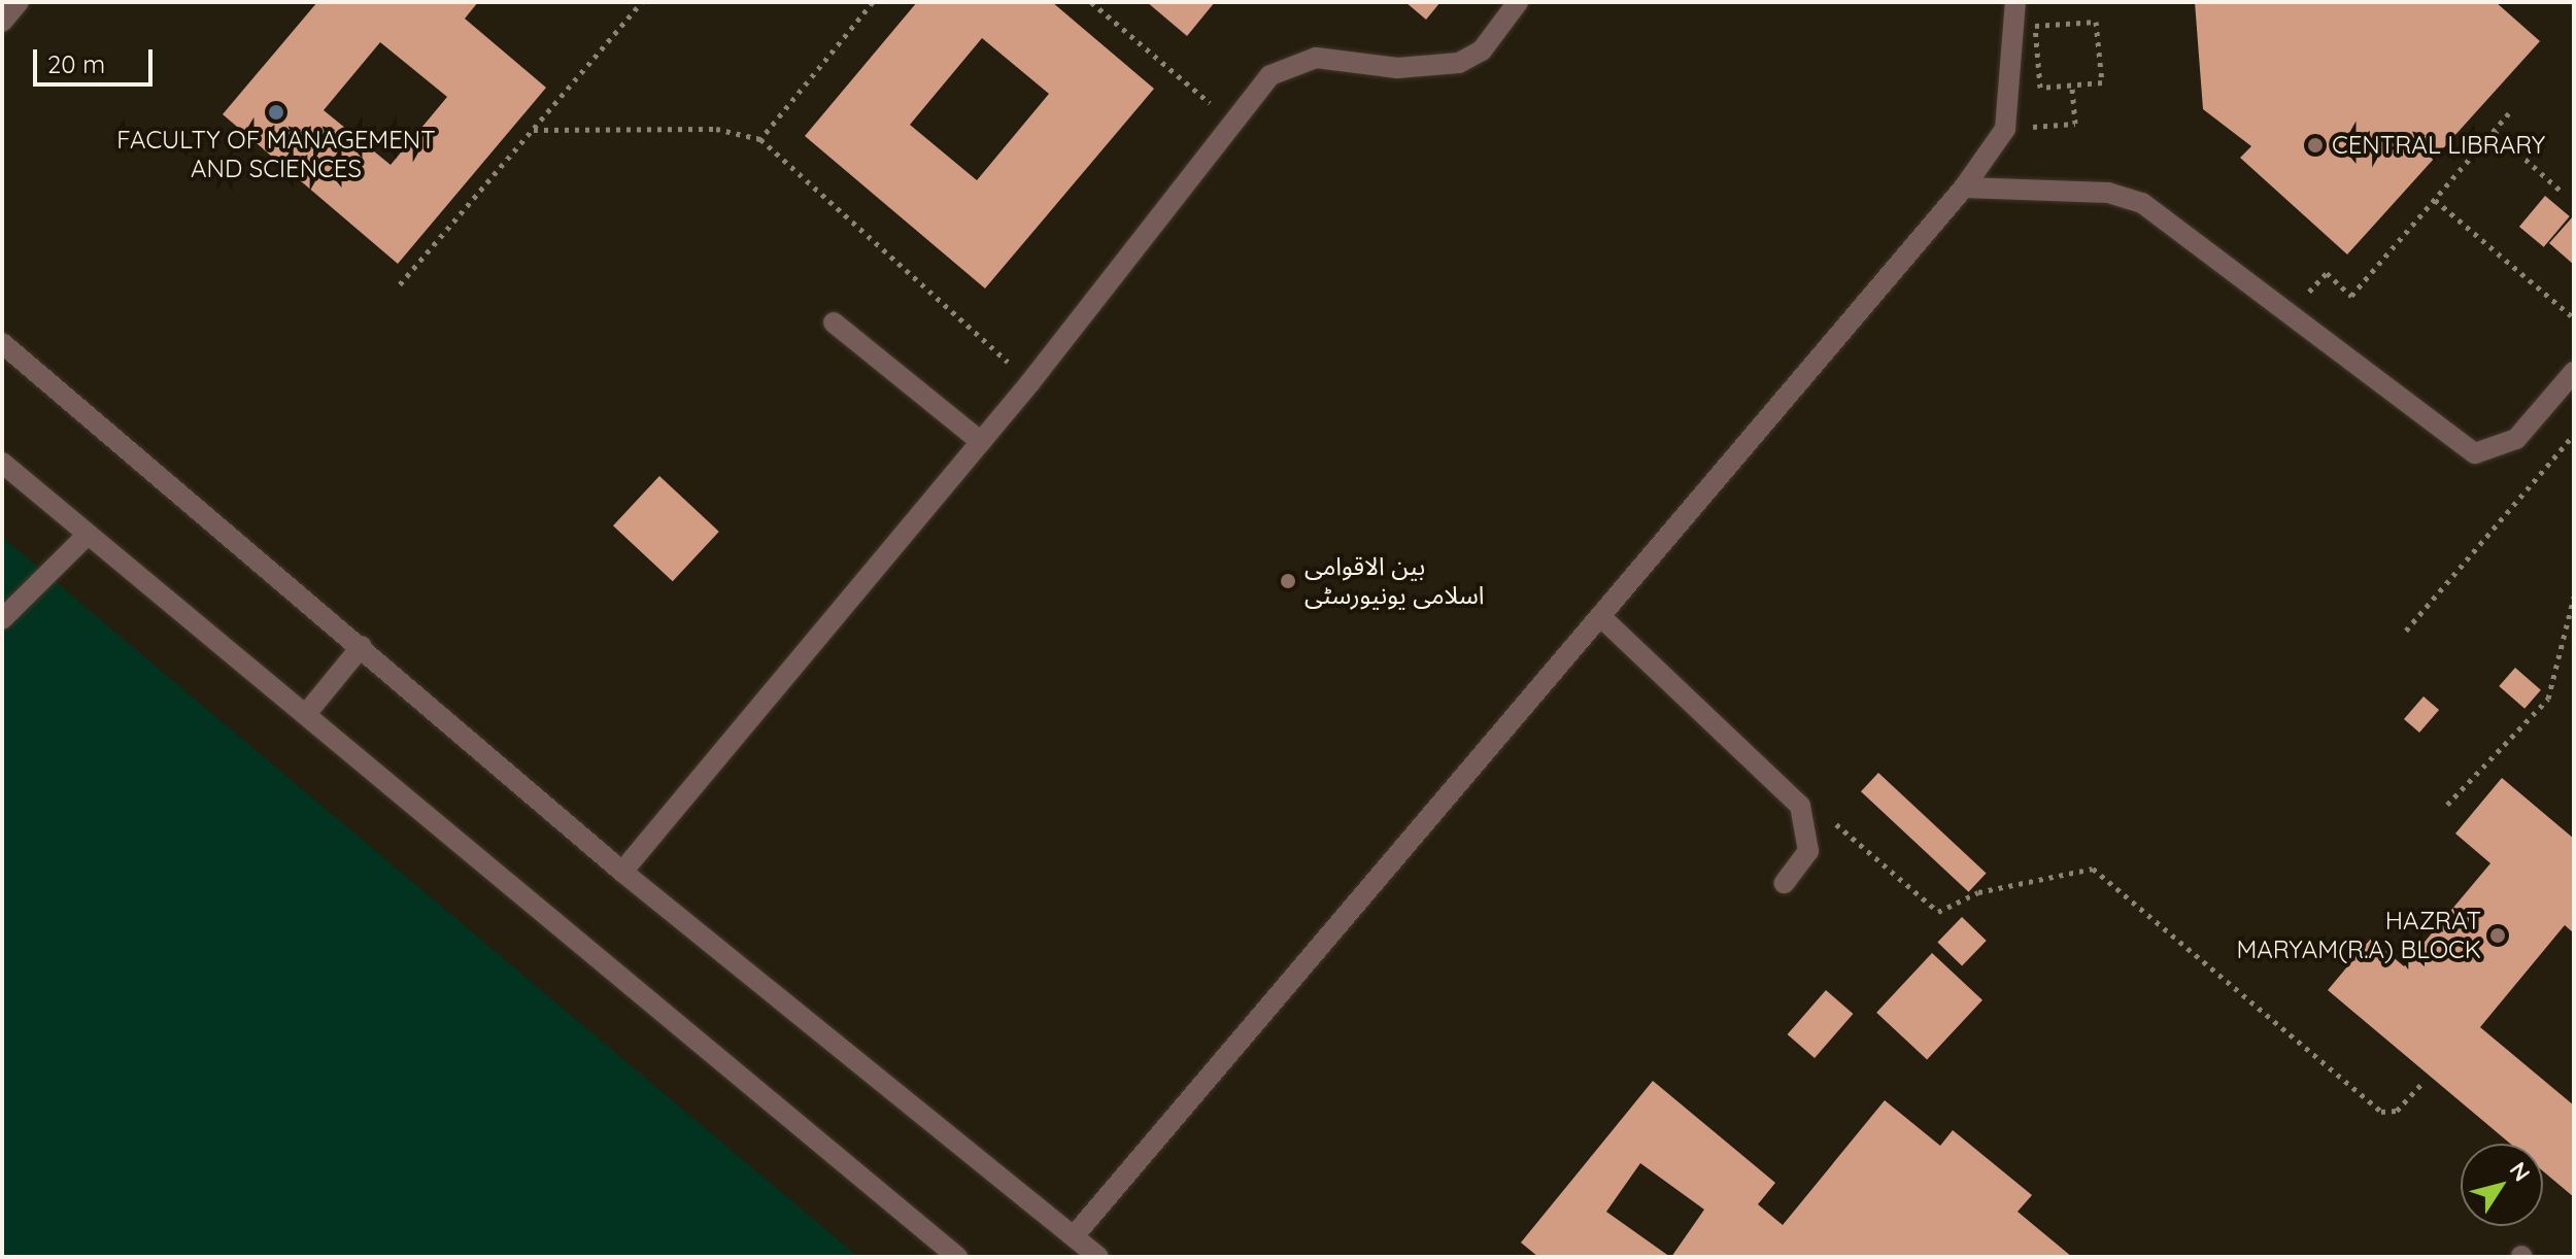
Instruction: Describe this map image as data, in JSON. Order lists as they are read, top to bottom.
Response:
{
  "places": [
    "FACULTY OF MANAGEMENT AND SCIENCES",
    "CENTRAL LIBRARY",
    "بین الاقوامی اسلامی یونیورسٹی",
    "HAZRAT MARYAM(R.A) BLOCK"
  ],
  "scale_bar": "20 m",
  "north": "top right"
}
